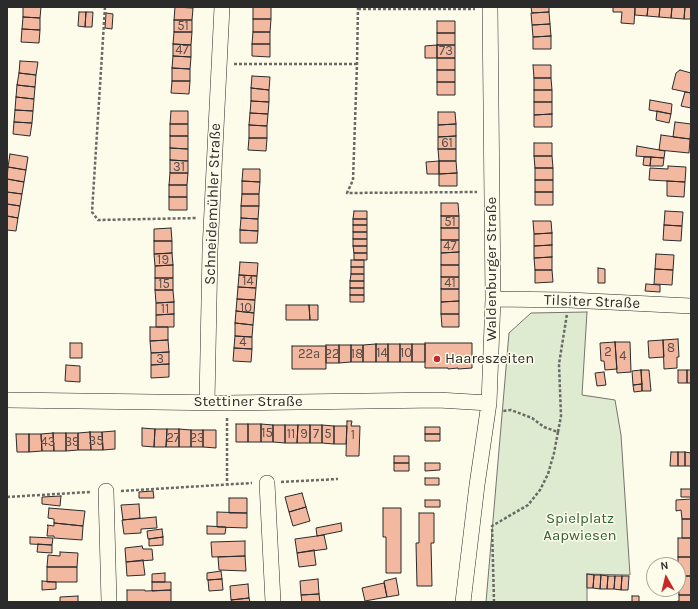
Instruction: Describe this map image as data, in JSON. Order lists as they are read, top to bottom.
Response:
{
  "streets": {
    "street": [
      "Schneidemühler Straße",
      "Waldenburger Straße",
      "Tilsiter Straße",
      "Stettiner Straße"
    ]
  },
  "crossings": [
    ["Schneidemühler Straße", "Stettiner Straße"],
    ["Waldenburger Straße", "Tilsiter Straße"],
    ["Waldenburger Straße", "Stettiner Straße"]
  ],
  "parks": ["Spielplatz Aapwiesen"],
  "places": ["Haareszeiten"],
  "house_numbers": [
    "51",
    "47",
    "73",
    "61",
    "31",
    "51",
    "47",
    "19",
    "14",
    "41",
    "15",
    "10",
    "11",
    "4",
    "8",
    "2",
    "14",
    "10",
    "22a",
    "22",
    "18",
    "4",
    "3",
    "15",
    "11",
    "9",
    "7",
    "5",
    "1",
    "27",
    "23",
    "35",
    "43",
    "39"
  ],
  "north": "top"
}
